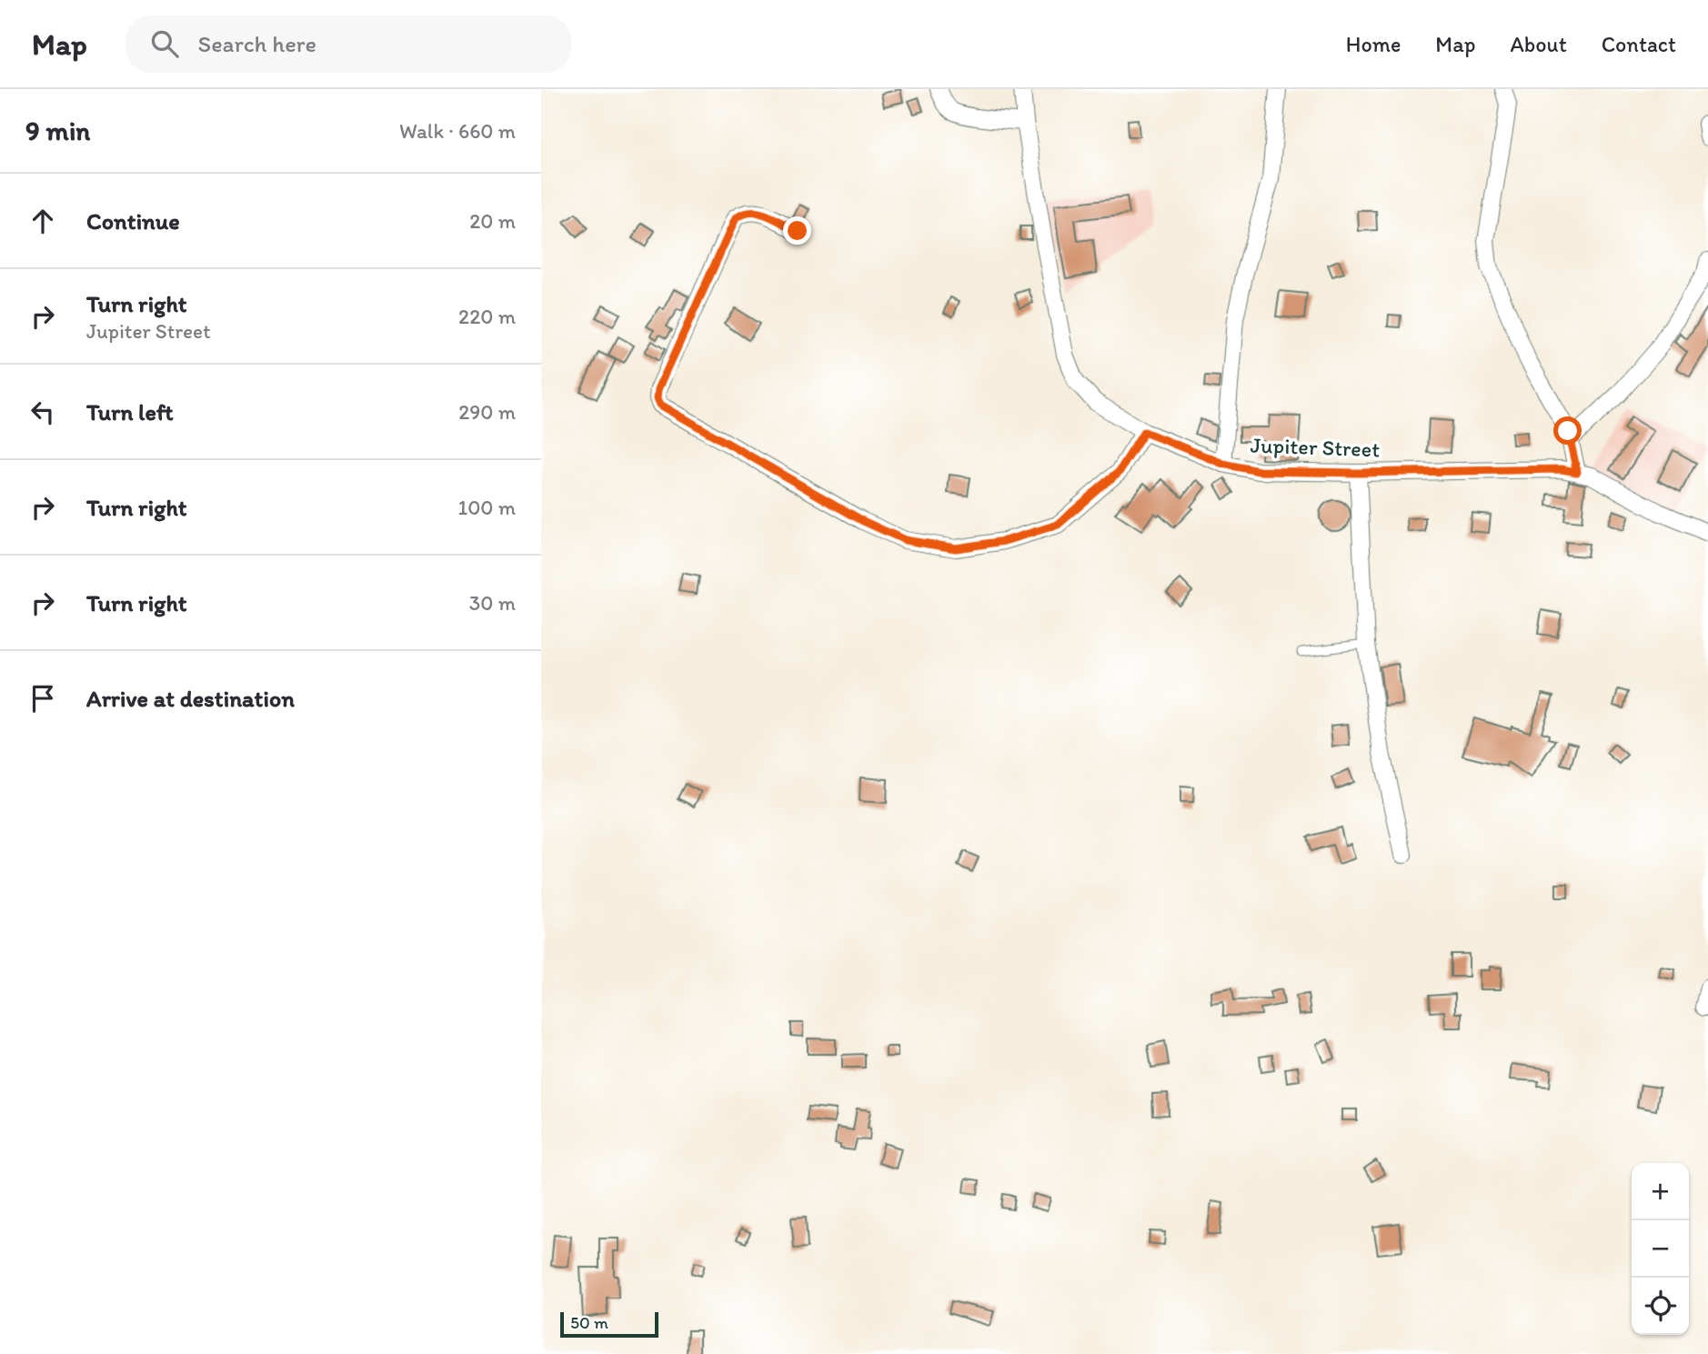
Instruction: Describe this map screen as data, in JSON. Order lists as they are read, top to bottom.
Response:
{
  "streets": {
    "street": ["Jupiter Street"]
  },
  "scale_bar": "50 m",
  "page": {
    "header": "Map",
    "search": "Search here",
    "nav": [
      "Home",
      "Map",
      "About",
      "Contact"
    ],
    "heading": ["9 min", "Walk · 660 m"],
    "list": [
      ["Continue", "20 m"],
      ["Turn right", "Jupiter Street", "220 m"],
      ["Turn left", "290 m"],
      ["Turn right", "100 m"],
      ["Turn right", "30 m"],
      "Arrive at destination"
    ],
    "map_buttons": ["+", "−"],
    "scale": "50 m"
  }
}
